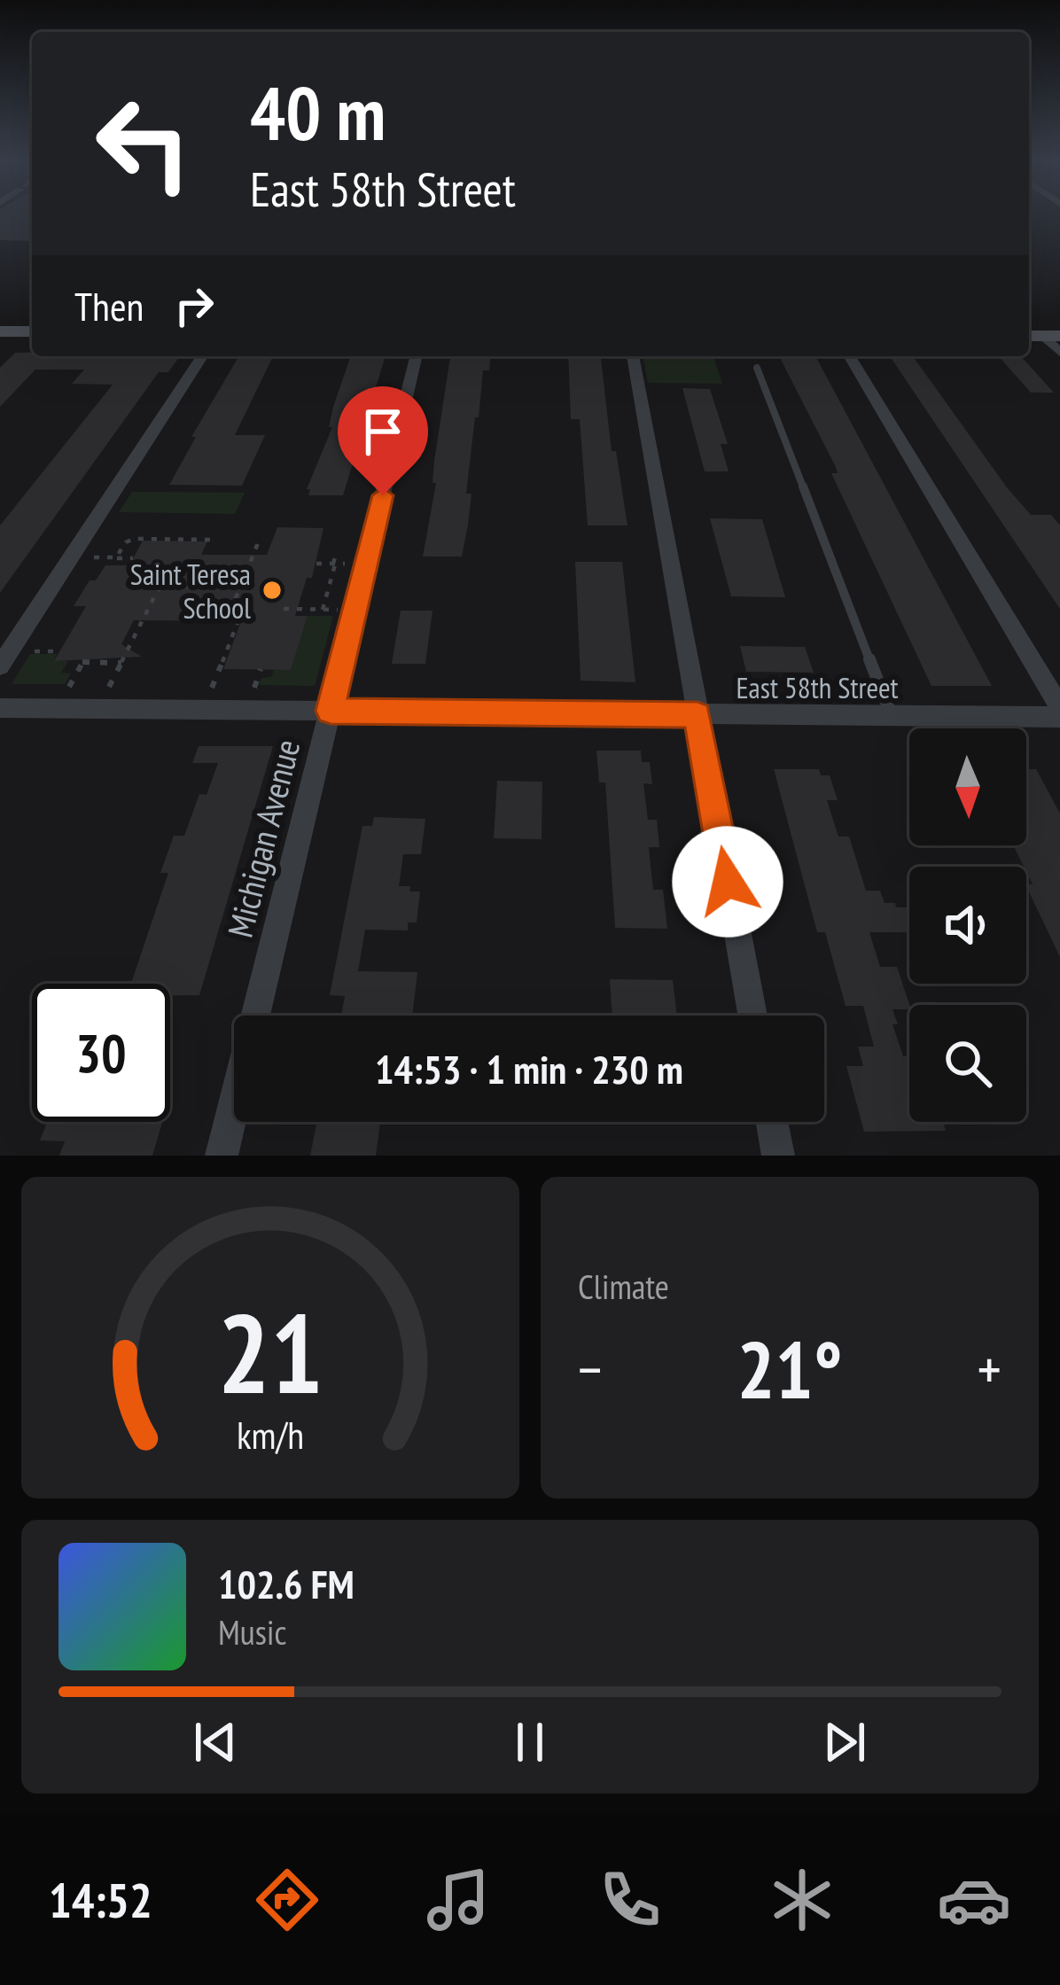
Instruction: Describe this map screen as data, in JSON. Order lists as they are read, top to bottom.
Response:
{
  "streets": {
    "street": ["East 58th Street", "Michigan Avenue"]
  },
  "crossings": [
    ["East 58th Street", "Michigan Avenue"]
  ],
  "places": ["Saint Teresa School"],
  "north": "bottom",
  "page": {
    "turn": ["40 m", "East 58th Street"],
    "then": "Then",
    "limit": "30",
    "trip": "14:53 · 1 min · 230 m",
    "tile": "Climate",
    "heat": ["−", "21°", "+"],
    "song": ["102.6 FM", "Music"],
    "tabs": "14:52",
    "gauge": ["21", "km/h"]
  }
}
